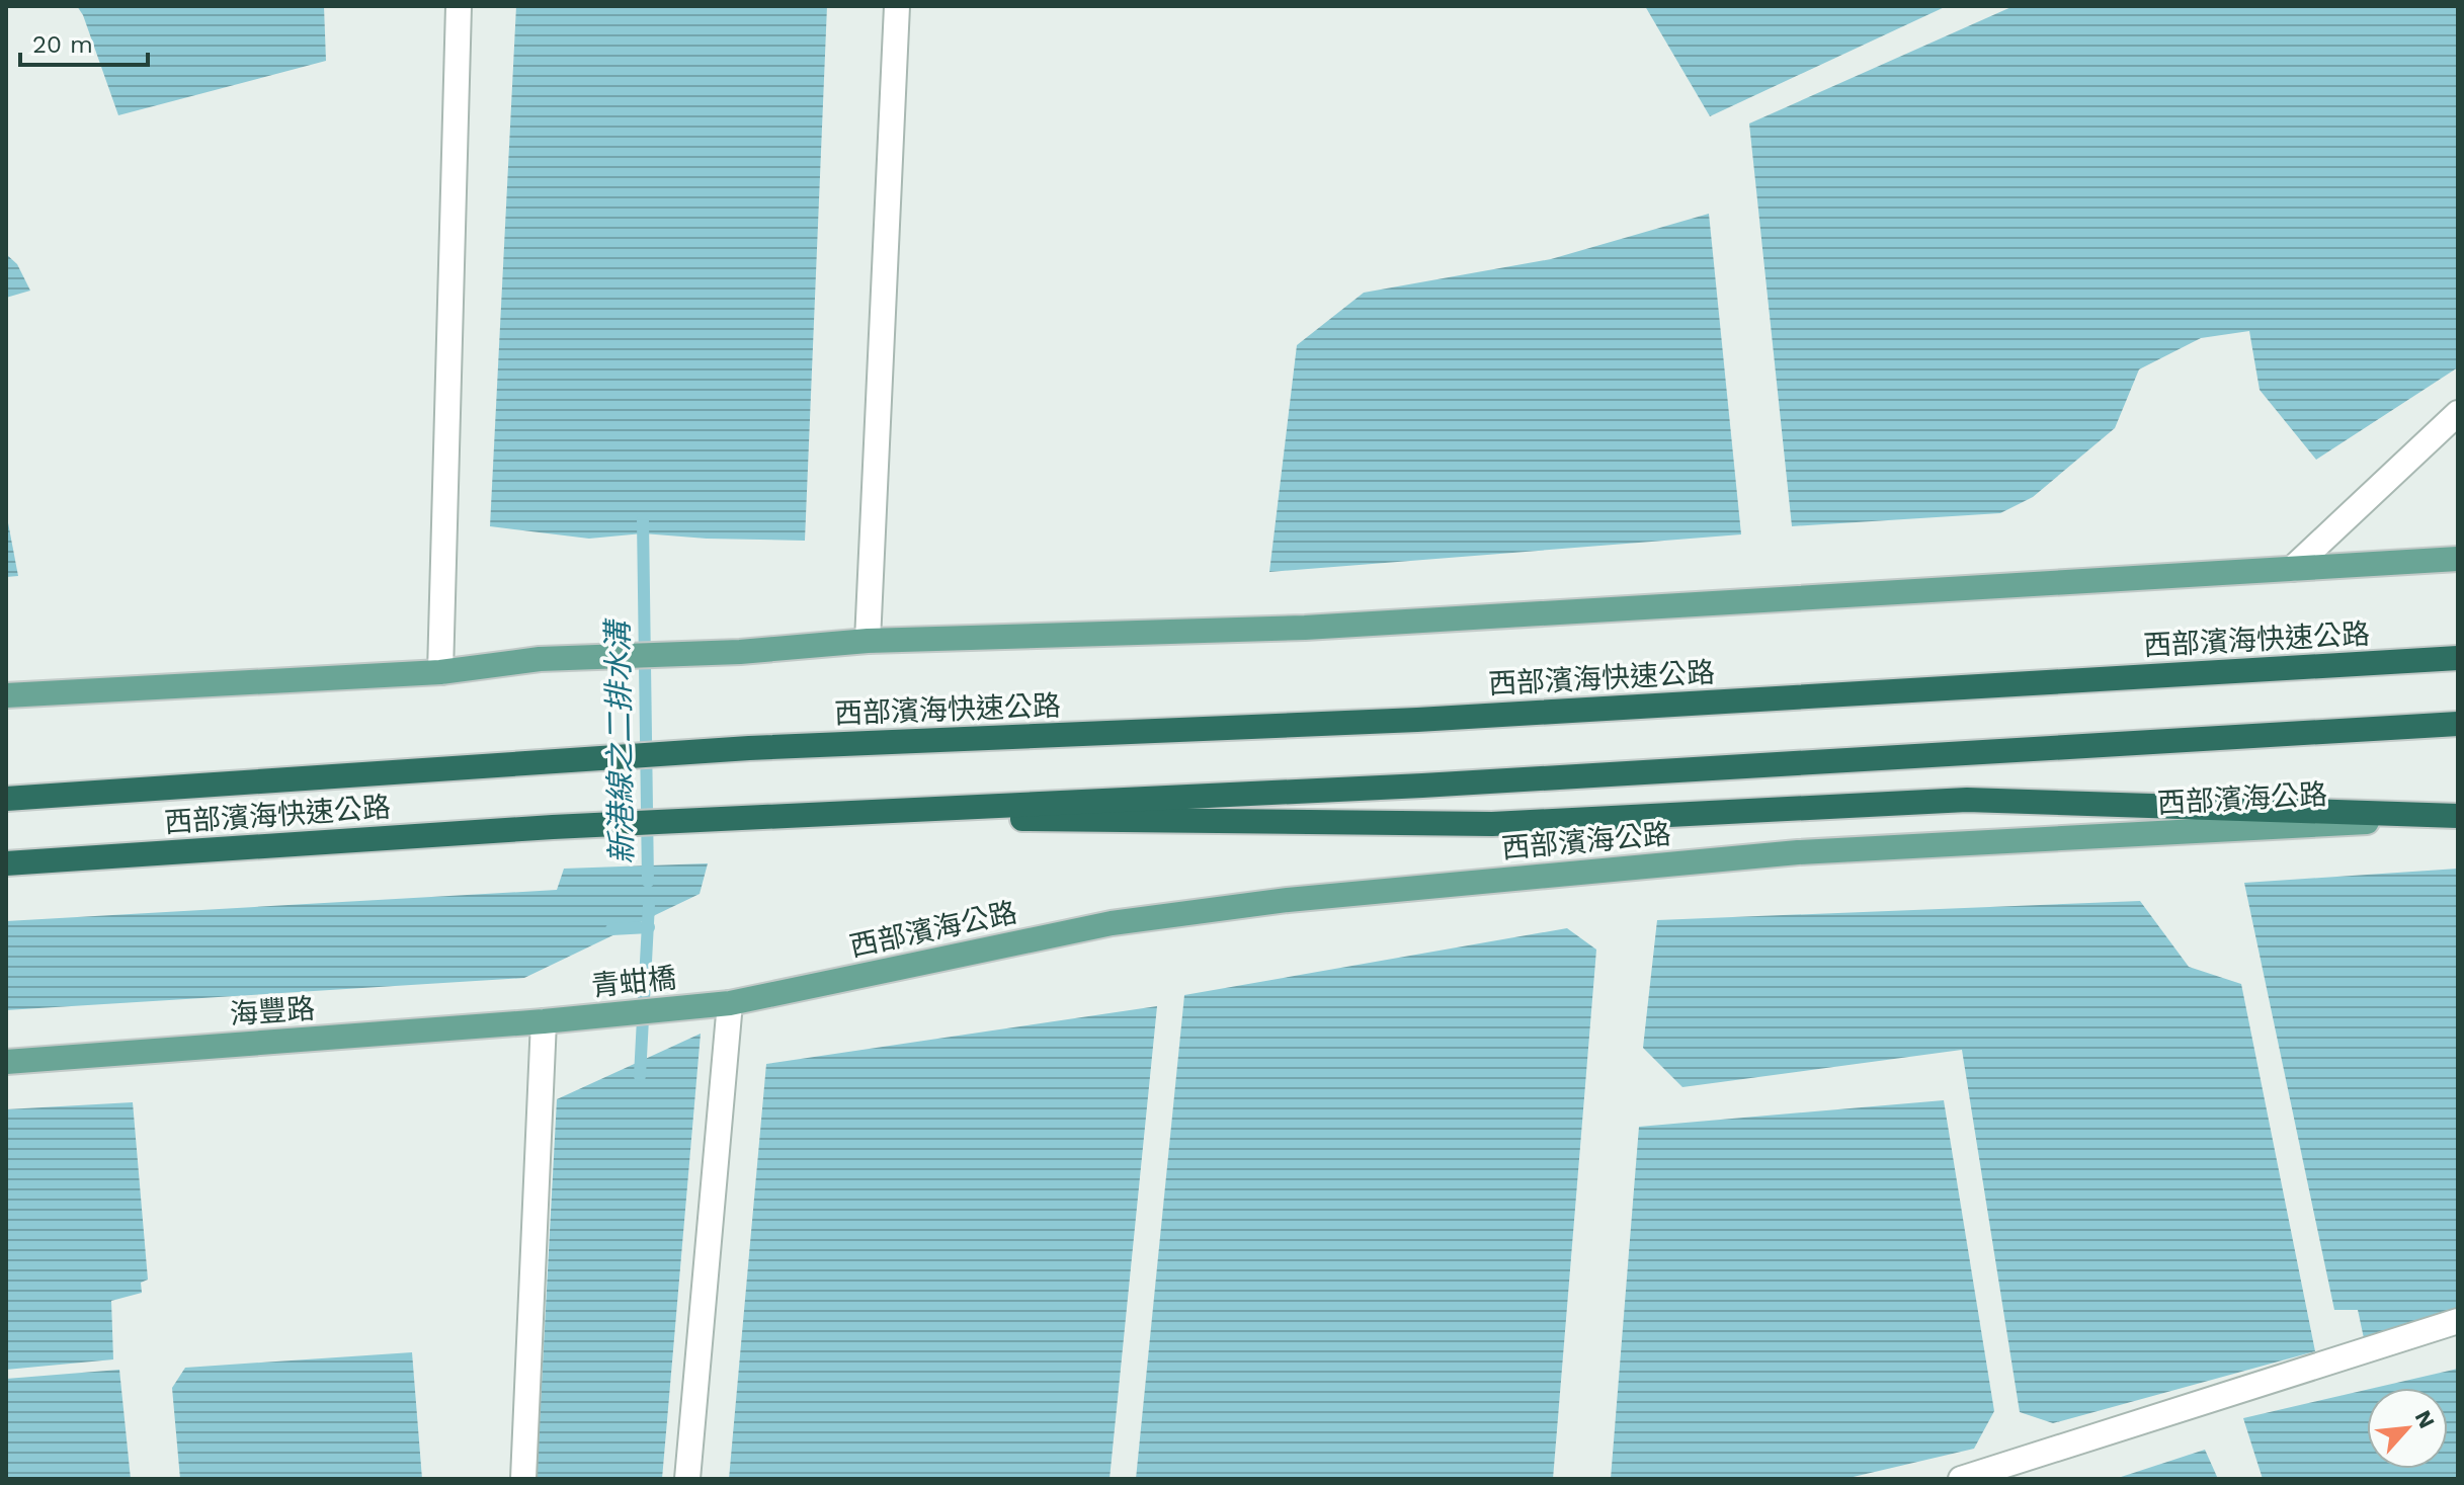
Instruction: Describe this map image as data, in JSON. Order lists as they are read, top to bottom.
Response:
{
  "streets": {
    "highway": ["西部濱海快速公路"],
    "main road": ["西部濱海公路", "青蚶橋", "海豐路"]
  },
  "crossings": [
    ["西部濱海公路", "青蚶橋"],
    ["青蚶橋", "海豐路"]
  ],
  "water": ["新港線之二排水溝"],
  "scale_bar": "20 m",
  "north": "top right"
}
